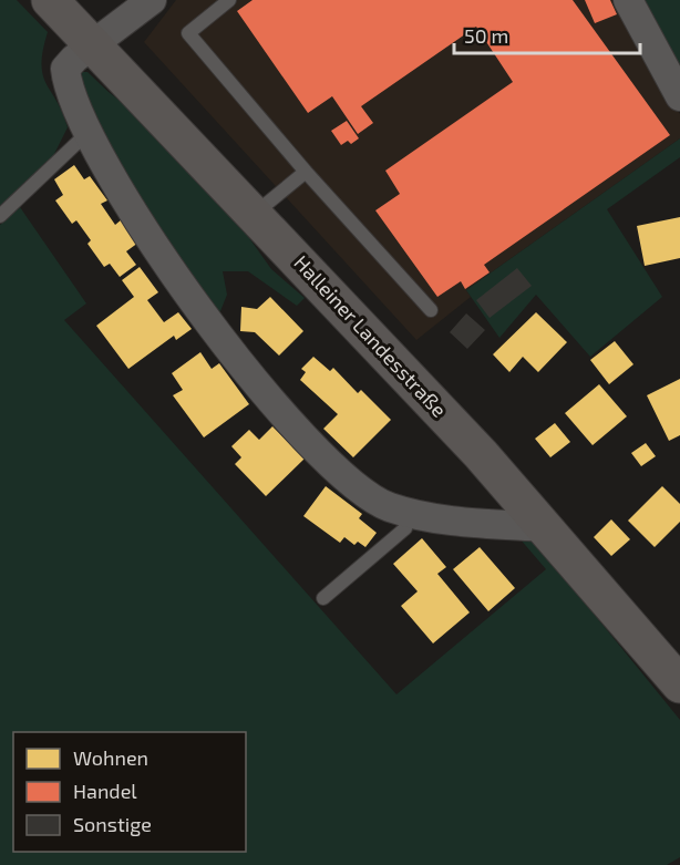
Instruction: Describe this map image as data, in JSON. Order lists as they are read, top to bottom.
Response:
{
  "streets": {
    "main road": ["Halleiner Landesstraße"]
  },
  "legend": ["Wohnen", "Handel", "Sonstige"],
  "scale_bar": "50 m"
}
